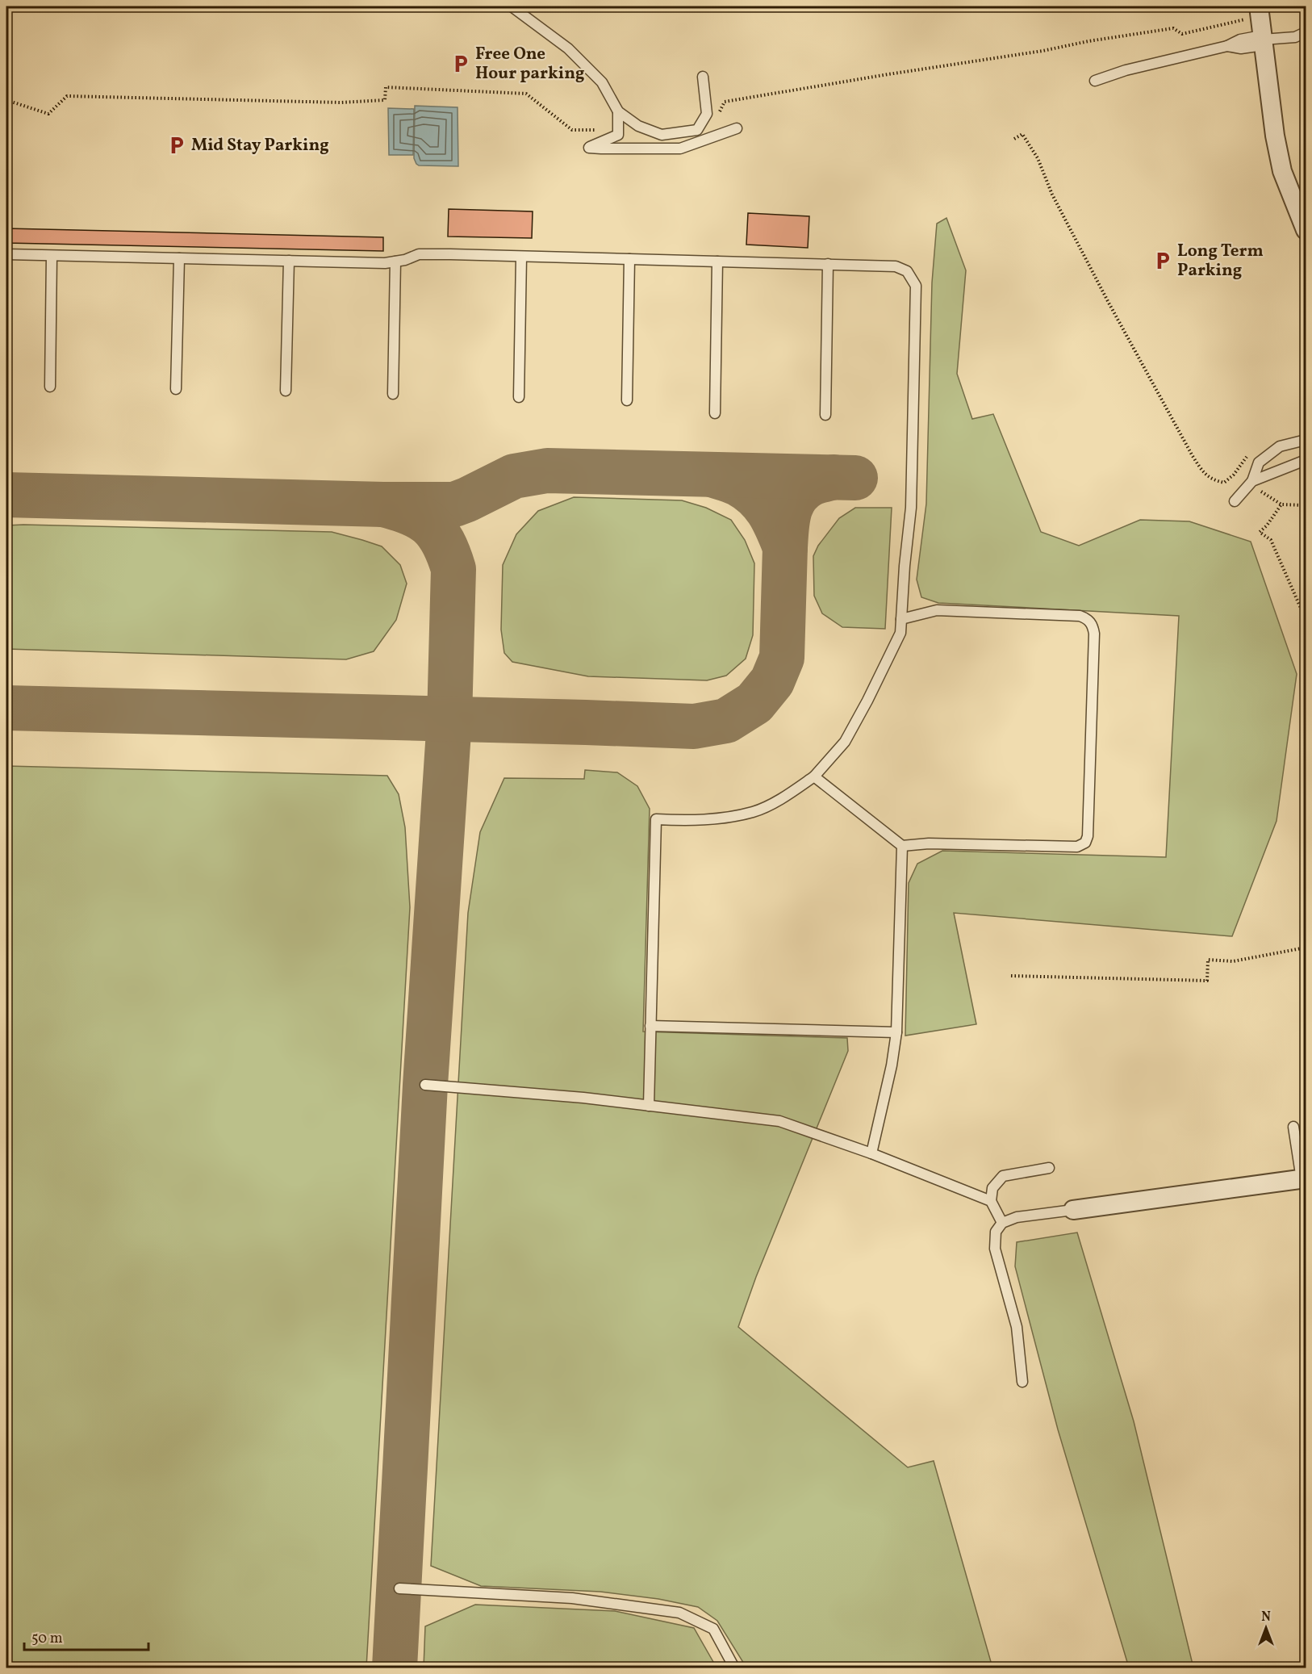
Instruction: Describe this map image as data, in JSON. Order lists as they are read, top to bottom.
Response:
{
  "places": {
    "parking": ["Free One Hour parking", "Mid Stay Parking", "Long Term Parking"]
  },
  "scale_bar": "50 m",
  "north": "top"
}
